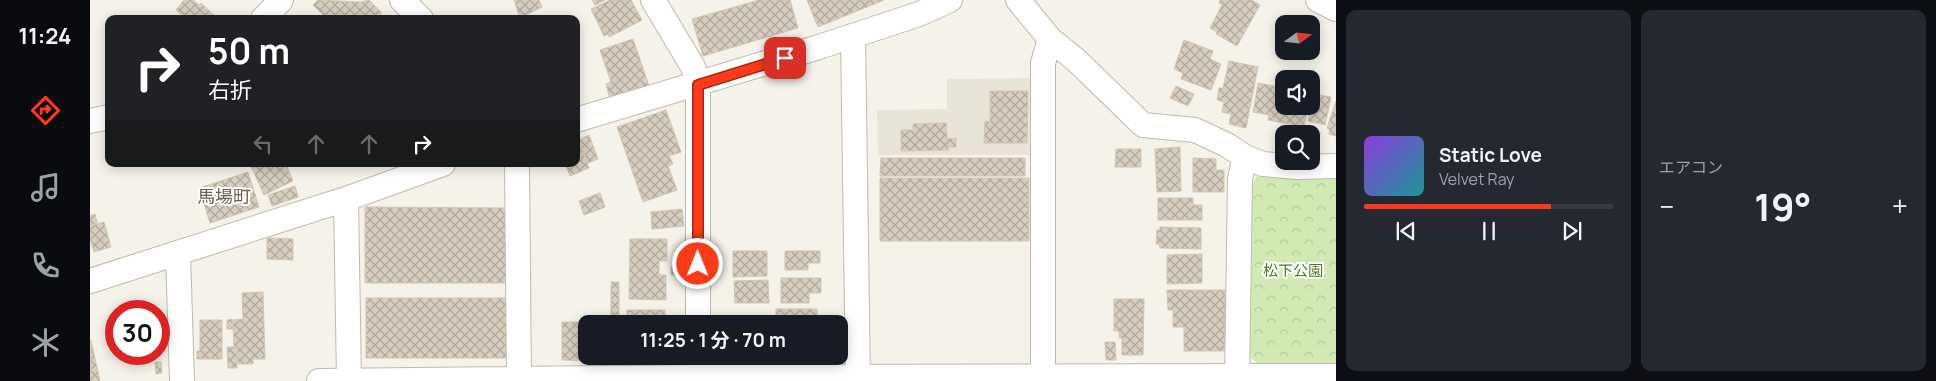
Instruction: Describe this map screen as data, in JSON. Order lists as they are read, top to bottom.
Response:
{
  "districts": ["馬場町"],
  "parks": ["松下公園"],
  "north": "right",
  "page": {
    "tabs": "11:24",
    "tile": "エアコン",
    "turn": ["50 m", "右折"],
    "song": ["Static Love", "Velvet Ray"],
    "heat": ["−", "19°", "+"],
    "limit": "30",
    "trip": "11:25 · 1 分 · 70 m"
  }
}
